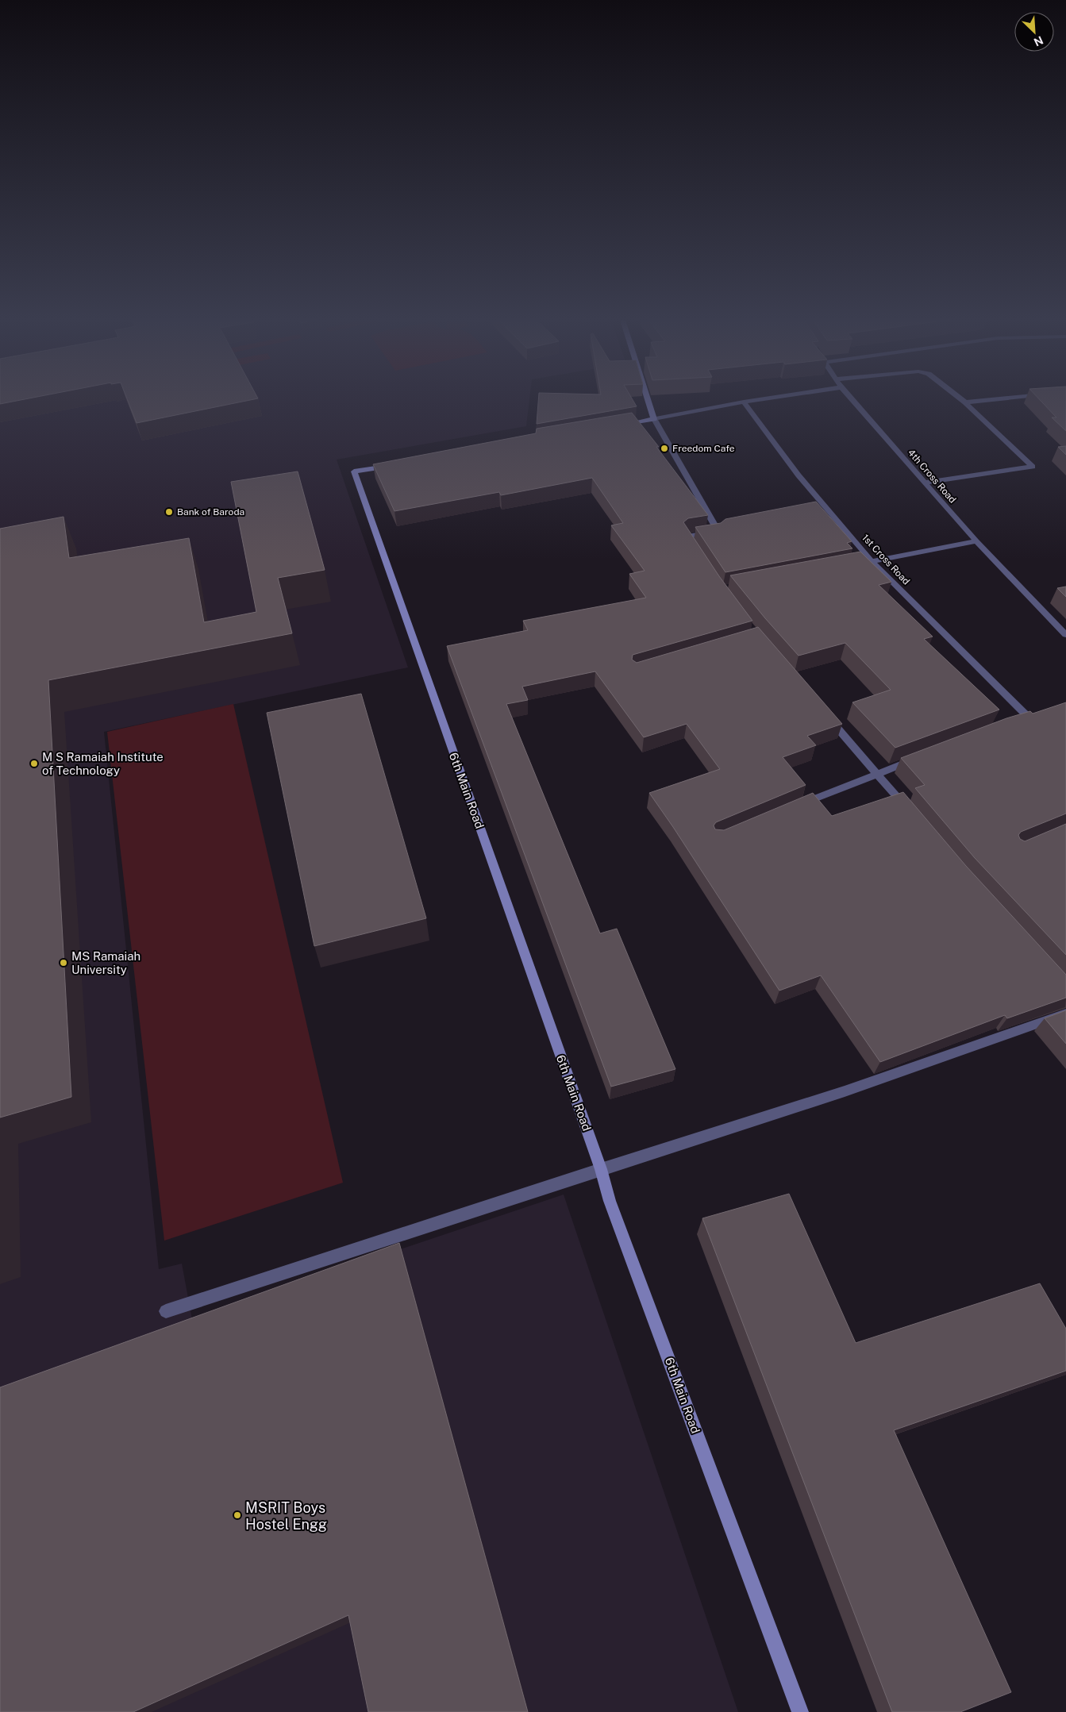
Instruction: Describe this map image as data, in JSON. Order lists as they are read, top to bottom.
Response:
{
  "streets": {
    "street": ["4th Cross Road", "1st Cross Road", "6th Main Road"]
  },
  "places": [
    "Freedom Cafe",
    "Bank of Baroda",
    "M S Ramaiah Institute of Technology",
    "MS Ramaiah University",
    "MSRIT Boys Hostel Engg"
  ],
  "north": "bottom right"
}
